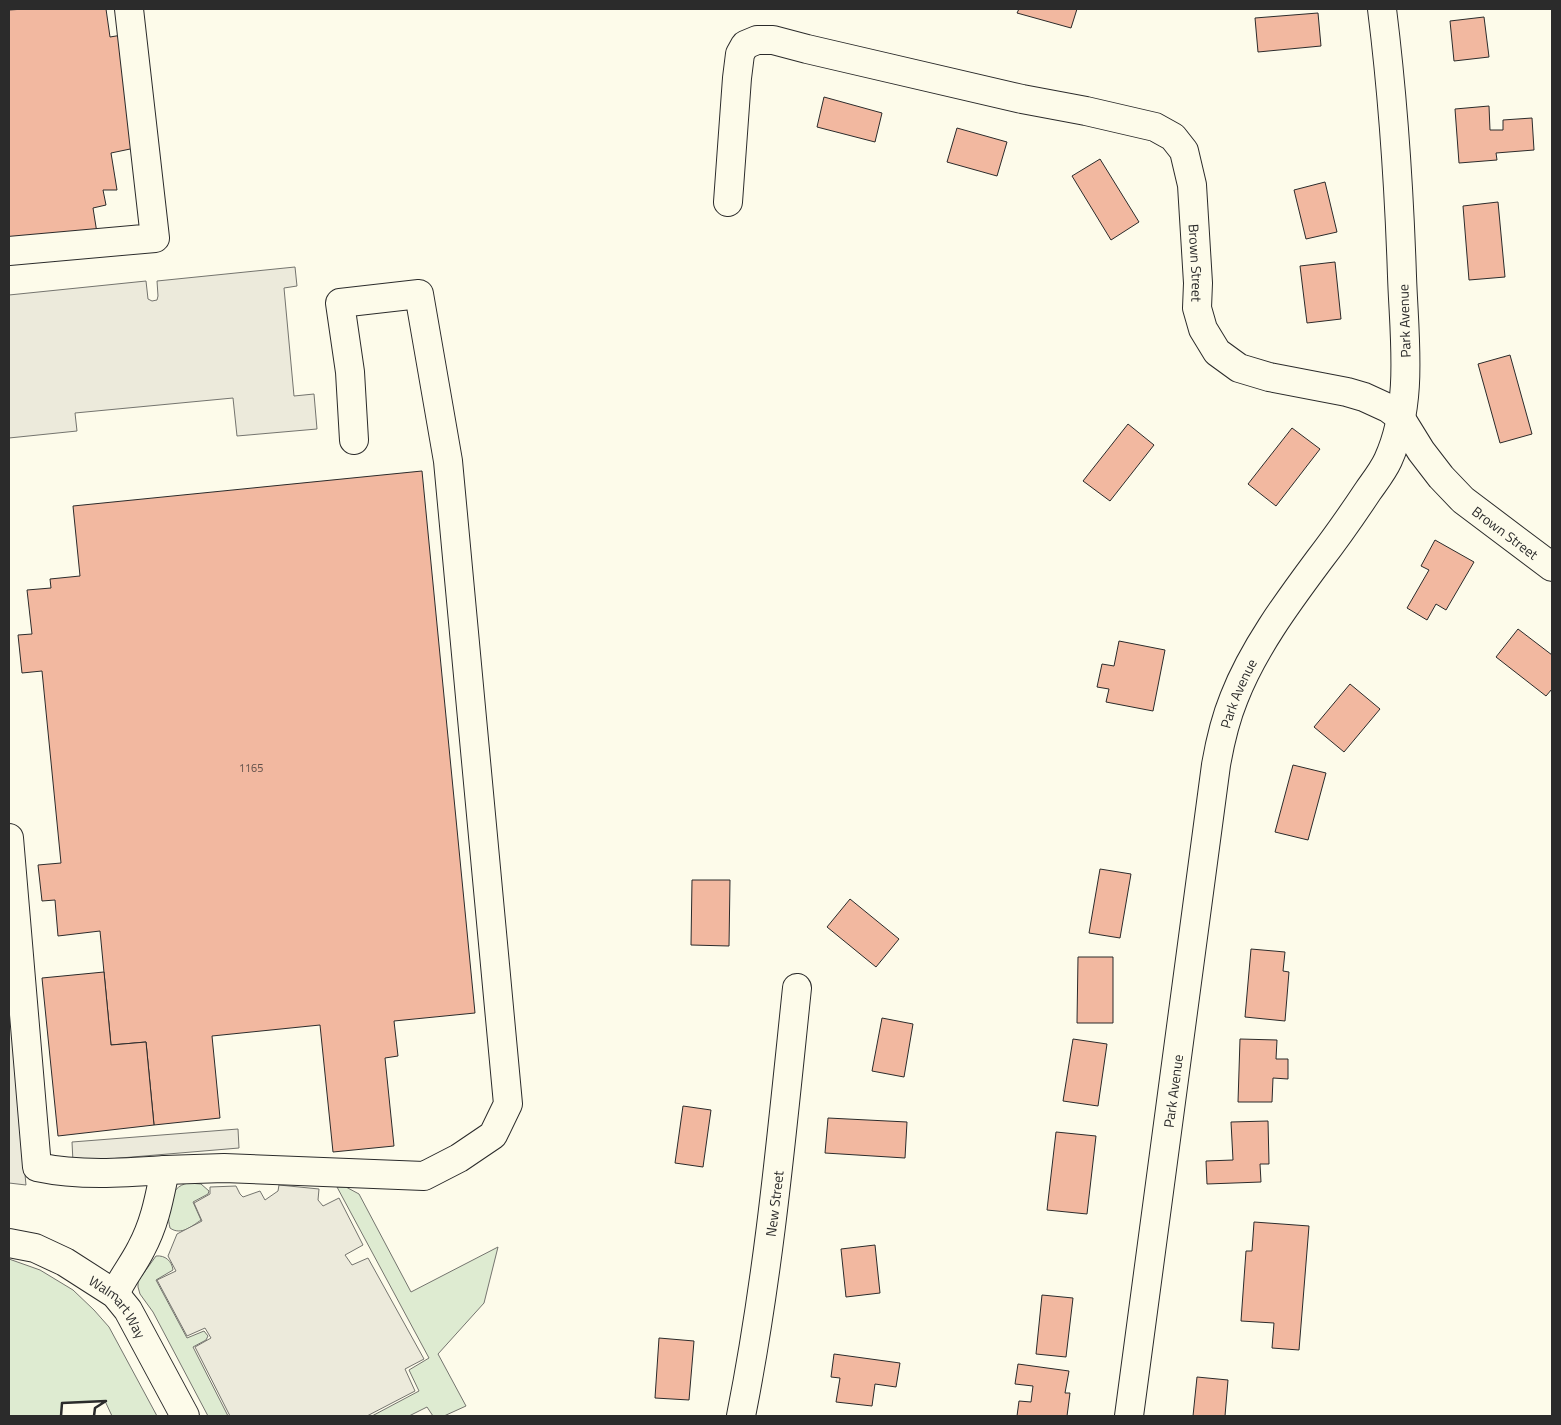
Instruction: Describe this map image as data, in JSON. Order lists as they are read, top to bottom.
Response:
{
  "streets": {
    "street": [
      "Brown Street",
      "Park Avenue",
      "New Street",
      "Walmart Way"
    ]
  },
  "crossings": [
    ["Brown Street", "Park Avenue"]
  ],
  "house_numbers": ["1165"]
}
